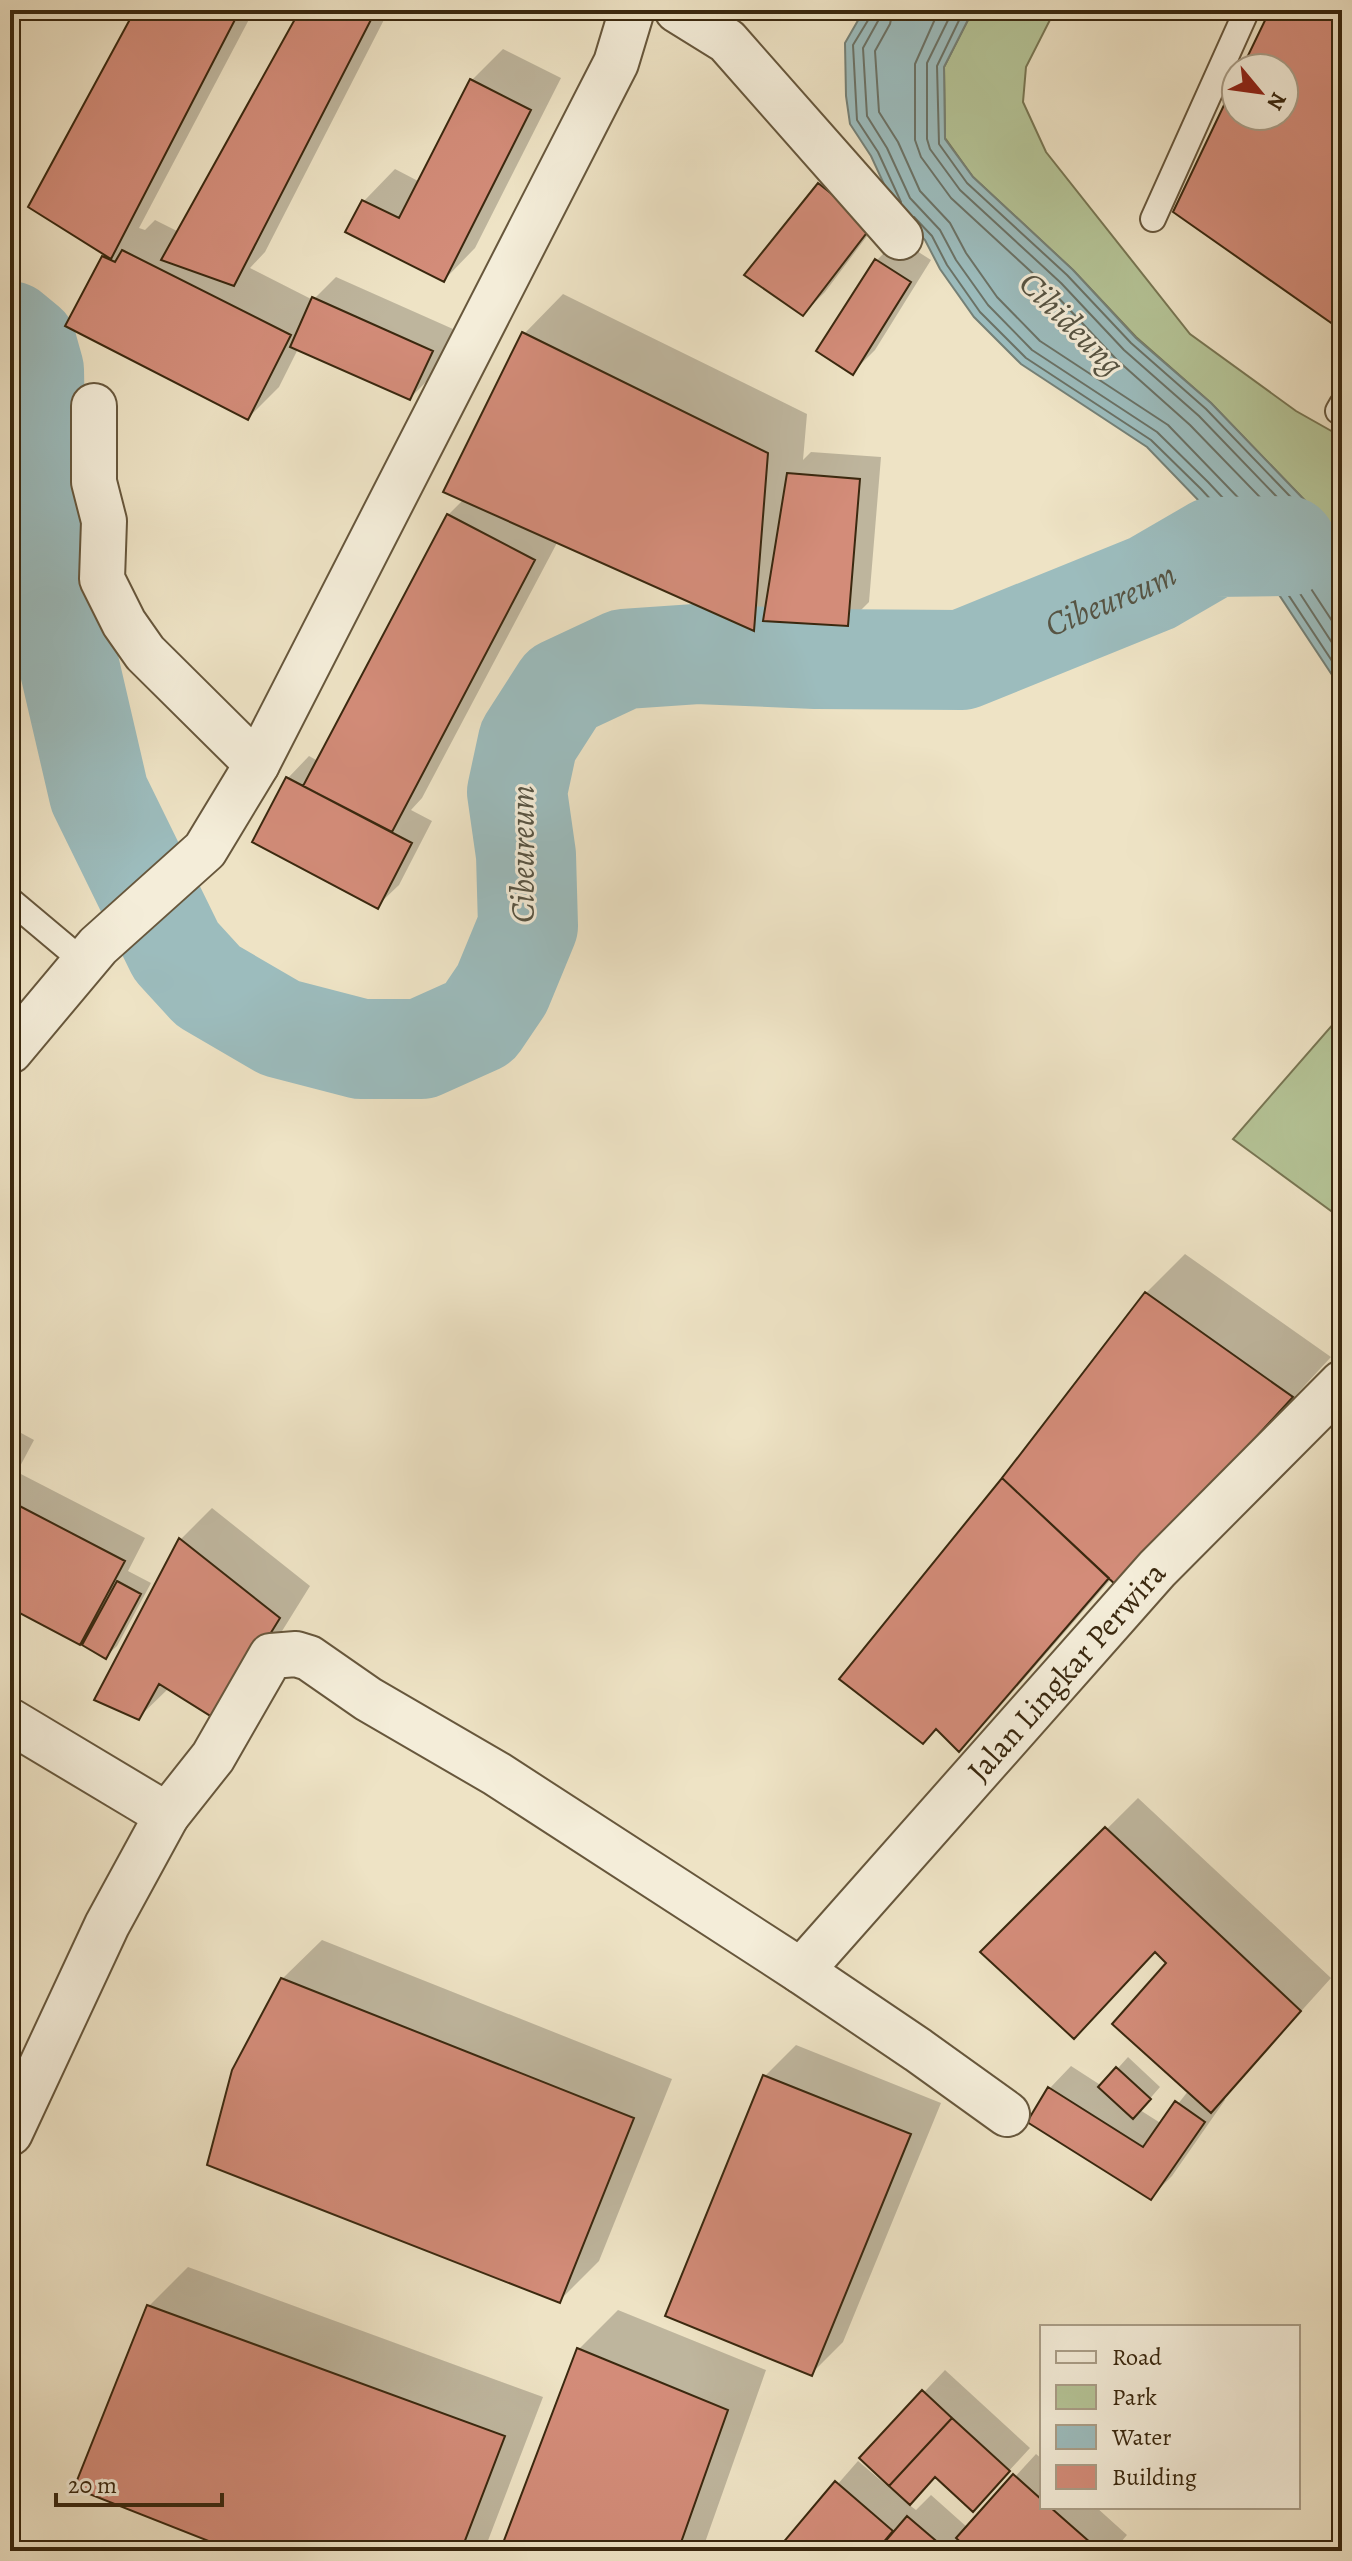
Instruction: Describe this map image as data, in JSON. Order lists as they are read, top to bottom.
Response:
{
  "streets": {
    "street": ["Jalan Lingkar Perwira"]
  },
  "water": ["Cihideung", "Cibeureum"],
  "legend": [
    "Road",
    "Park",
    "Water",
    "Building"
  ],
  "scale_bar": "20 m",
  "north": "bottom right"
}
